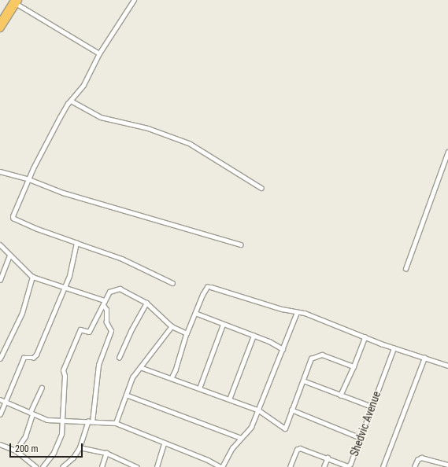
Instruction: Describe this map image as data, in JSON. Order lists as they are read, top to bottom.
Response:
{
  "streets": {
    "street": ["Shedvic Avenue"]
  },
  "scale_bar": "200 m"
}
